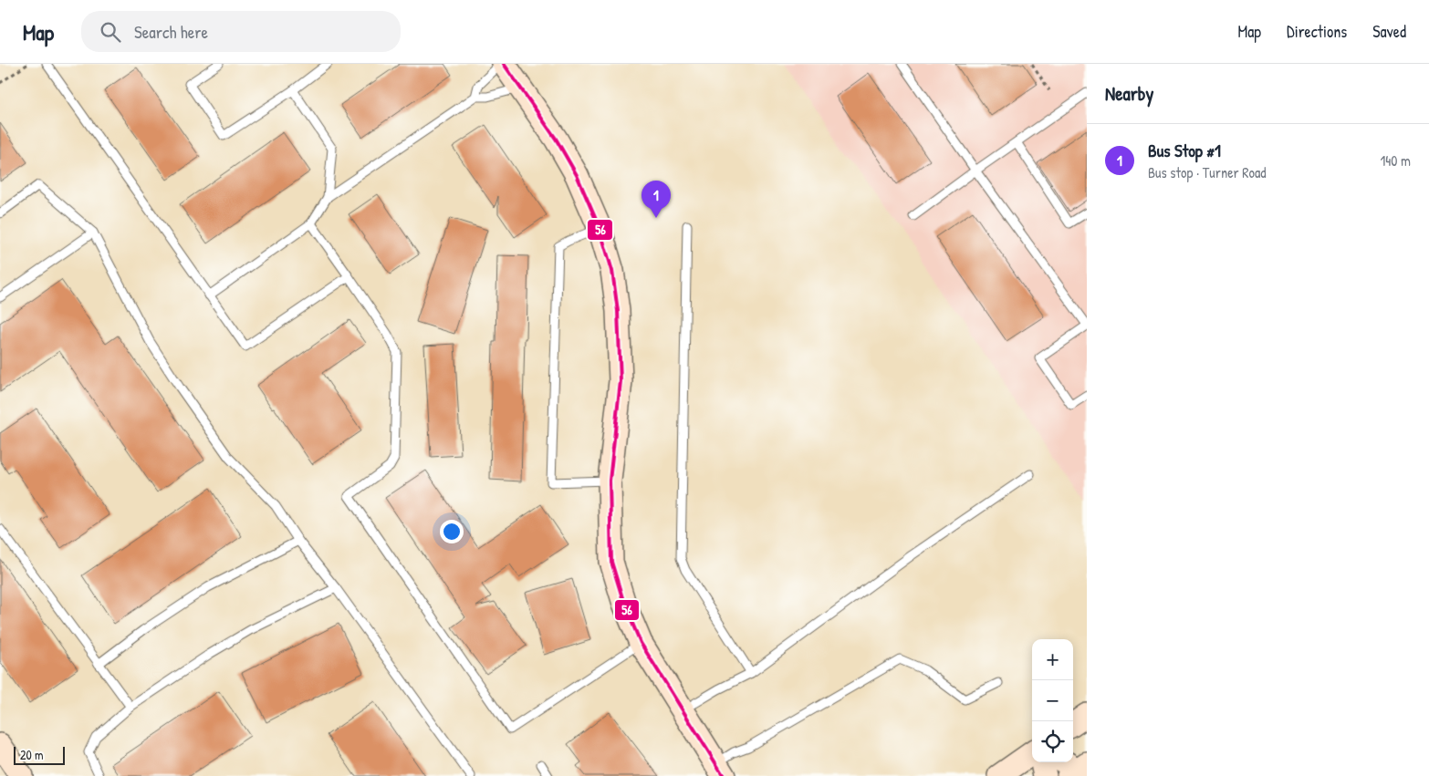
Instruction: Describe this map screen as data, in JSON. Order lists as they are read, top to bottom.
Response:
{
  "lines": ["transit line 56"],
  "scale_bar": "20 m",
  "page": {
    "header": "Map",
    "search": "Search here",
    "nav": ["Map", "Directions", "Saved"],
    "heading": "Nearby",
    "list": [
      {
        "mark": "1",
        "name": "Bus Stop #1",
        "note": "Bus stop · Turner Road",
        "value": "140 m"
      }
    ],
    "pins": "1",
    "map_buttons": ["+", "−"],
    "scale": "20 m"
  }
}
